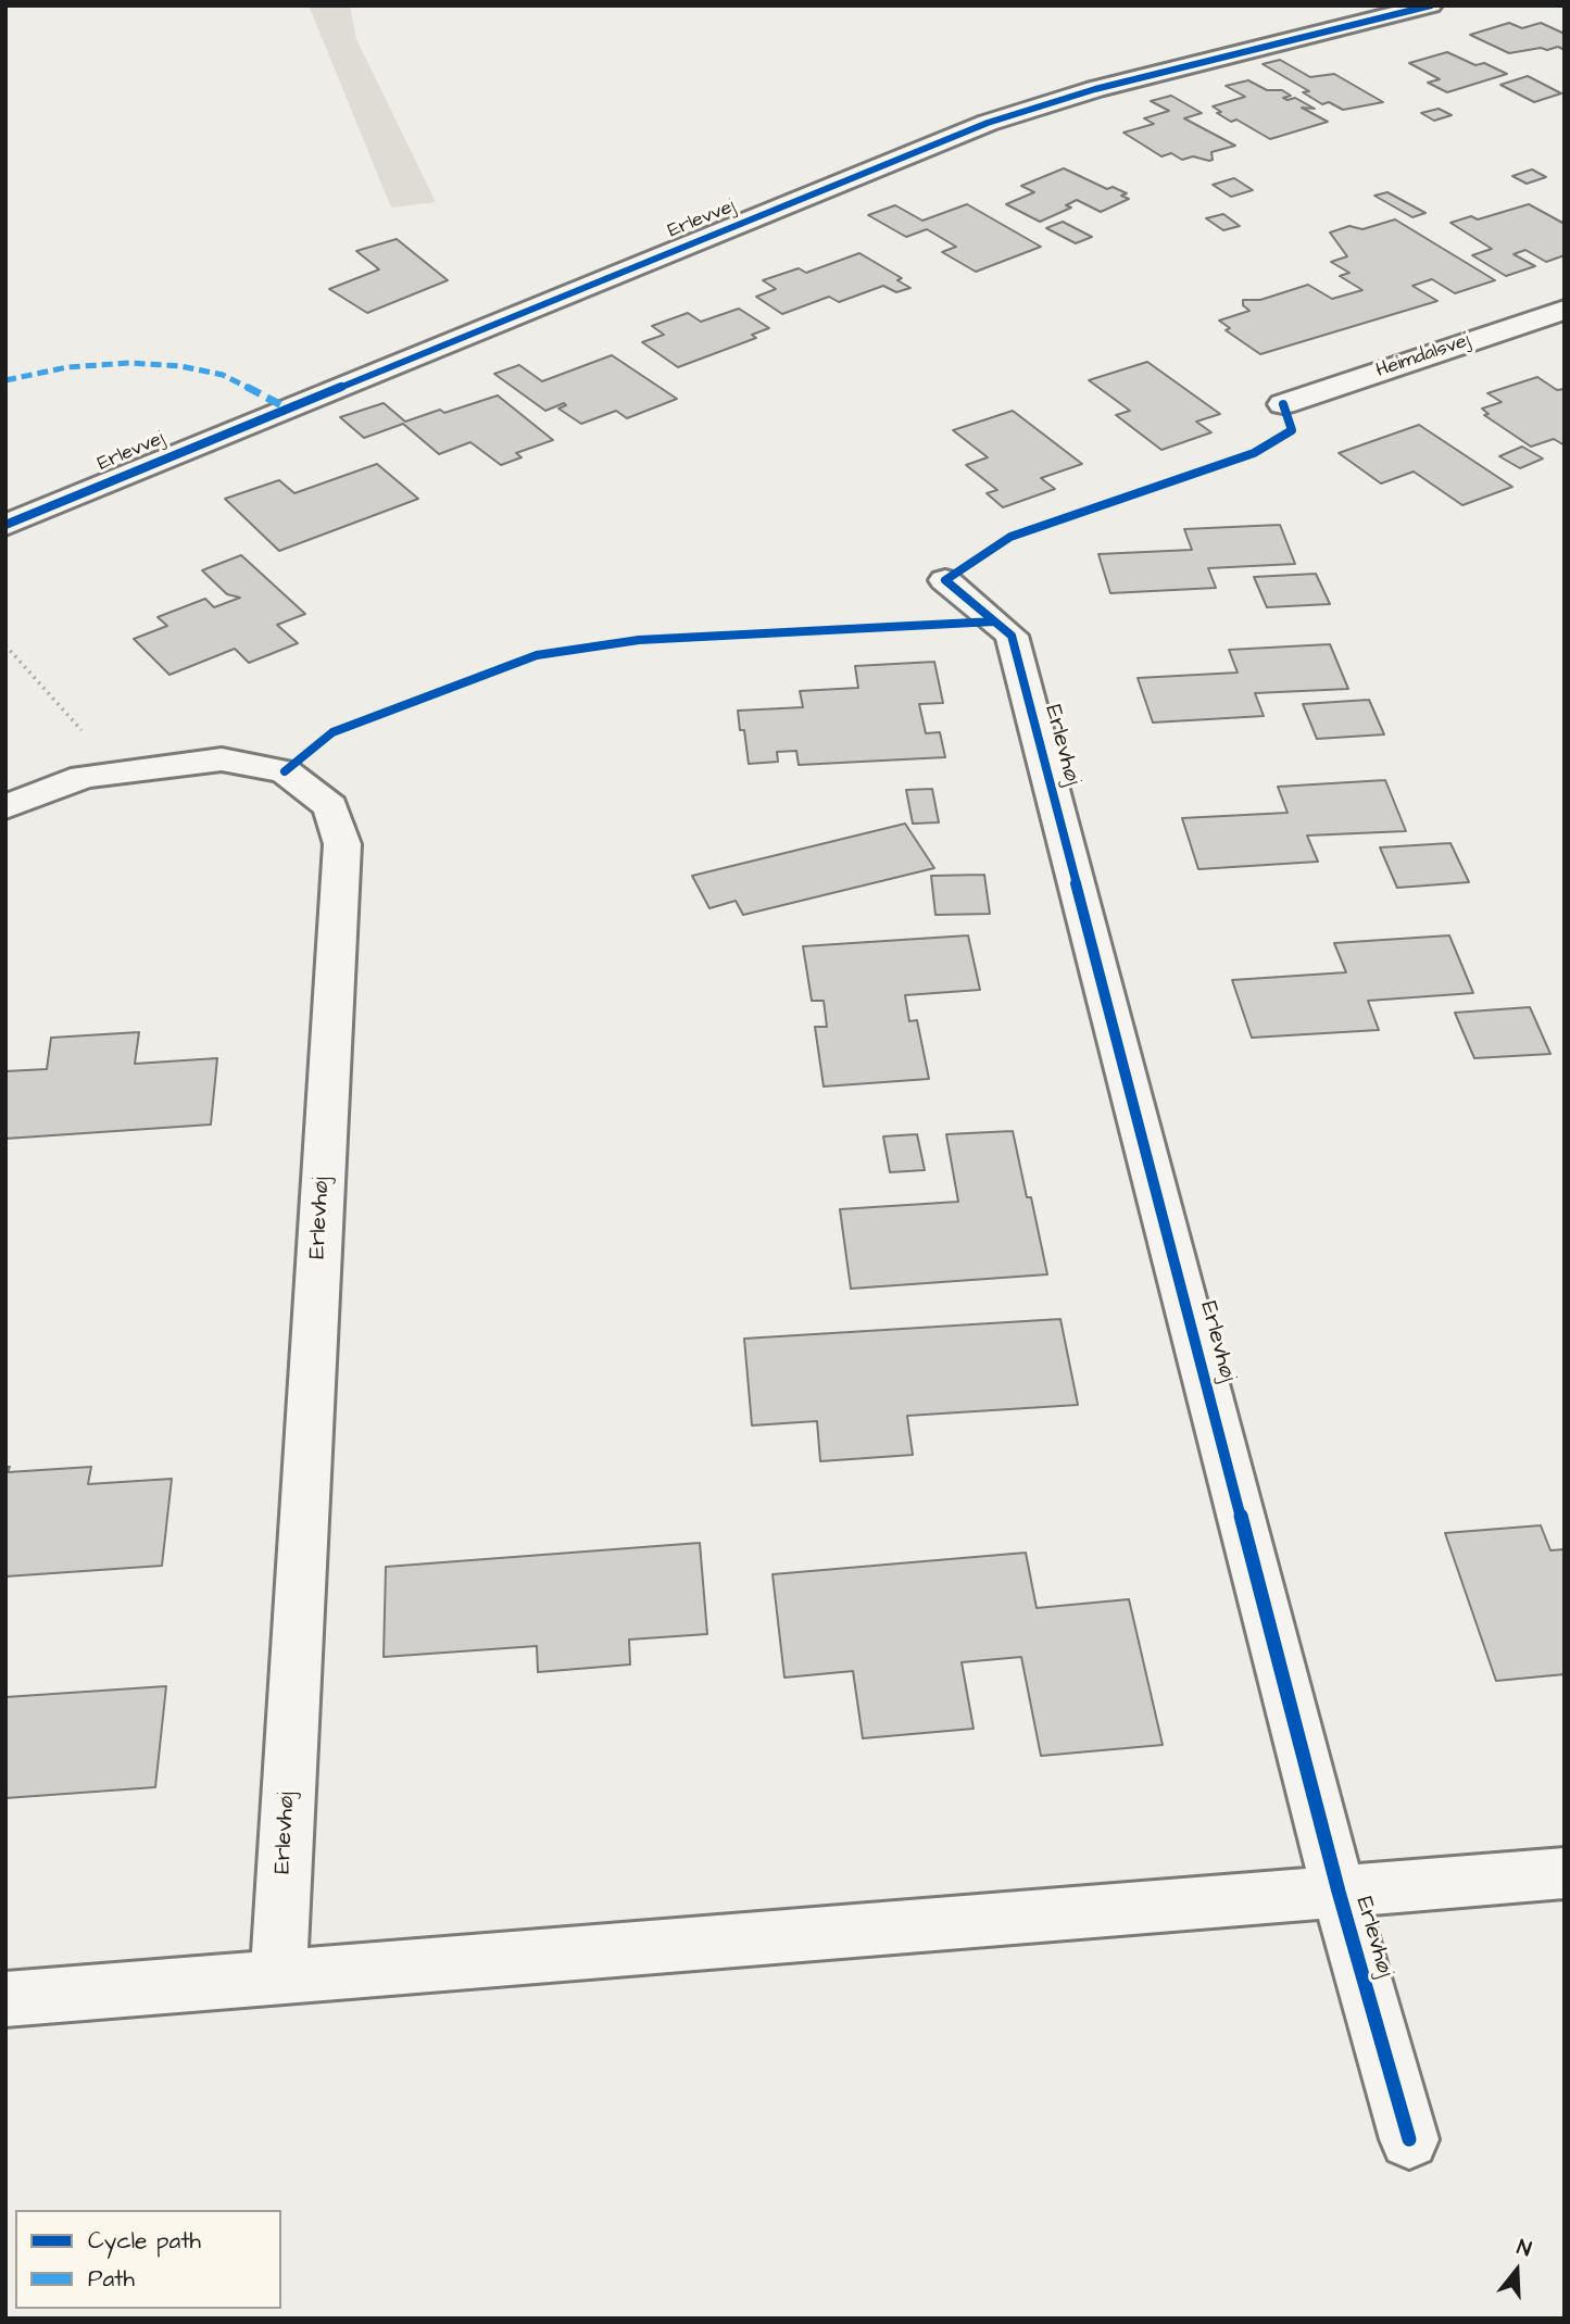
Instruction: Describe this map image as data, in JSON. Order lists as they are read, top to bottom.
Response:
{
  "streets": {
    "street": ["Erlevvej", "Heimdalsvej", "Erlevhøj"]
  },
  "legend": ["Cycle path", "Path"],
  "north": "top"
}
